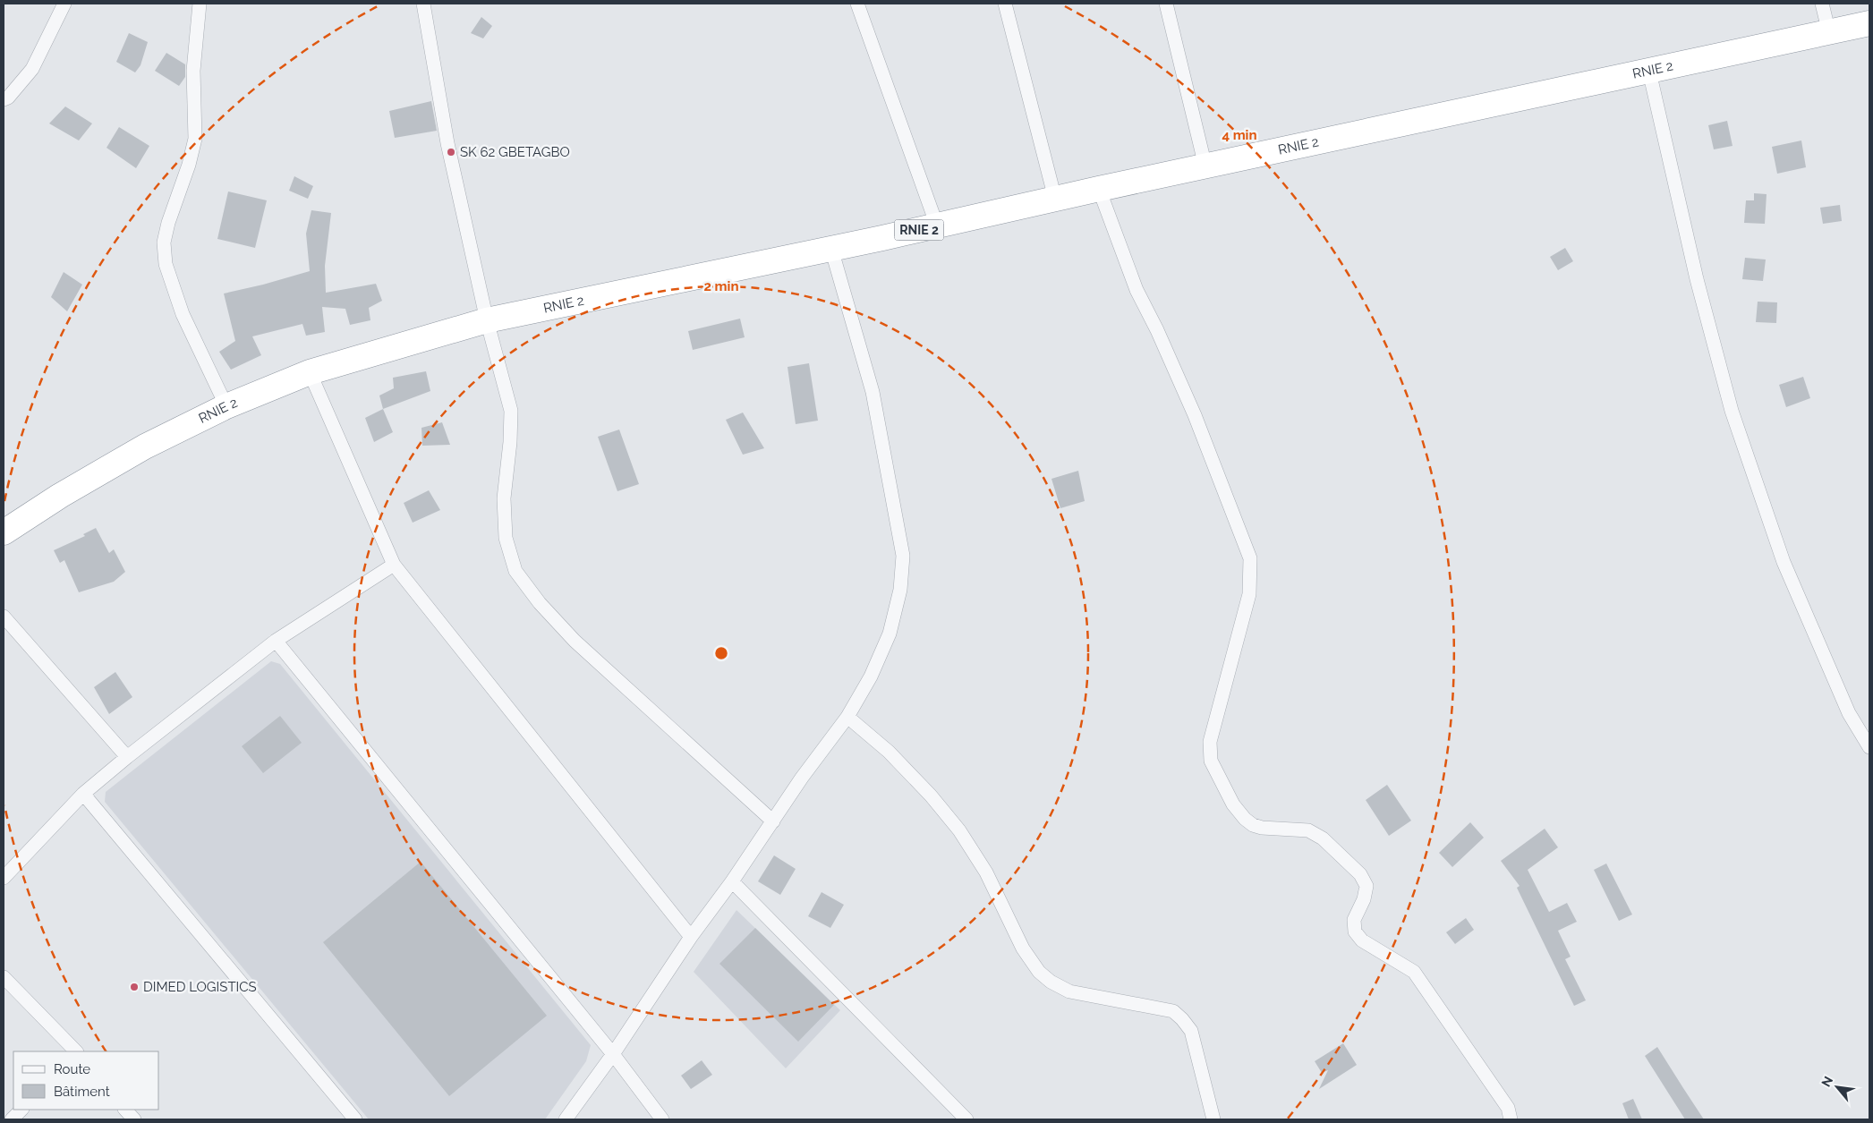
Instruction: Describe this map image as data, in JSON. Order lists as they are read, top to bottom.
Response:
{
  "streets": {
    "highway": ["RNIE 2"]
  },
  "places": ["SK 62 GBETAGBO", "DIMED LOGISTICS"],
  "legend": ["Route", "Bâtiment"],
  "north": "top left",
  "rings": ["4 min", "2 min"]
}
